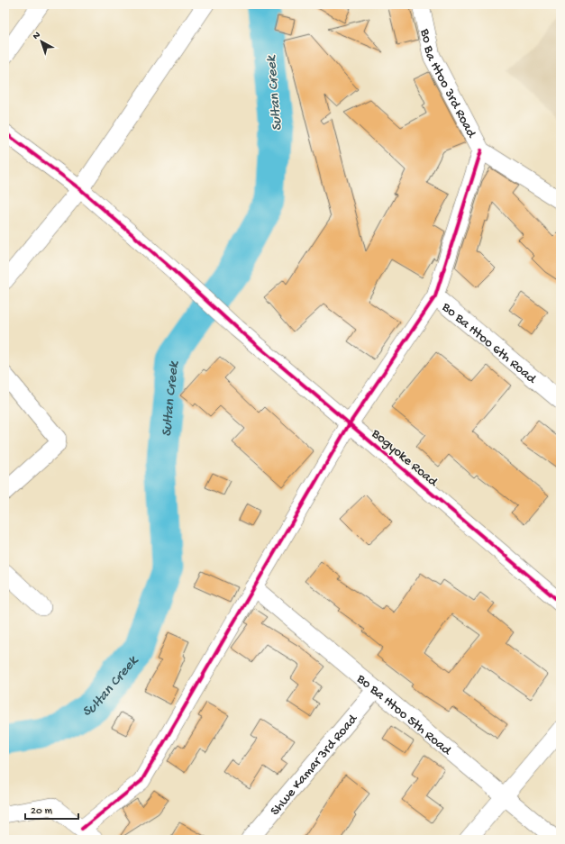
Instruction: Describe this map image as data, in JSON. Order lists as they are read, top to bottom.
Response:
{
  "streets": {
    "street": [
      "Bo Ba Htoo 3rd Road",
      "Bo Ba Htoo 6th Road",
      "Bogyoke Road",
      "Bo Ba Htoo 5th Road",
      "Shwe Kamar 3rd Road"
    ]
  },
  "crossings": [
    ["Bo Ba Htoo 5th Road", "Shwe Kamar 3rd Road"]
  ],
  "water": ["Sultan Creek"],
  "scale_bar": "20 m",
  "north": "top left"
}
